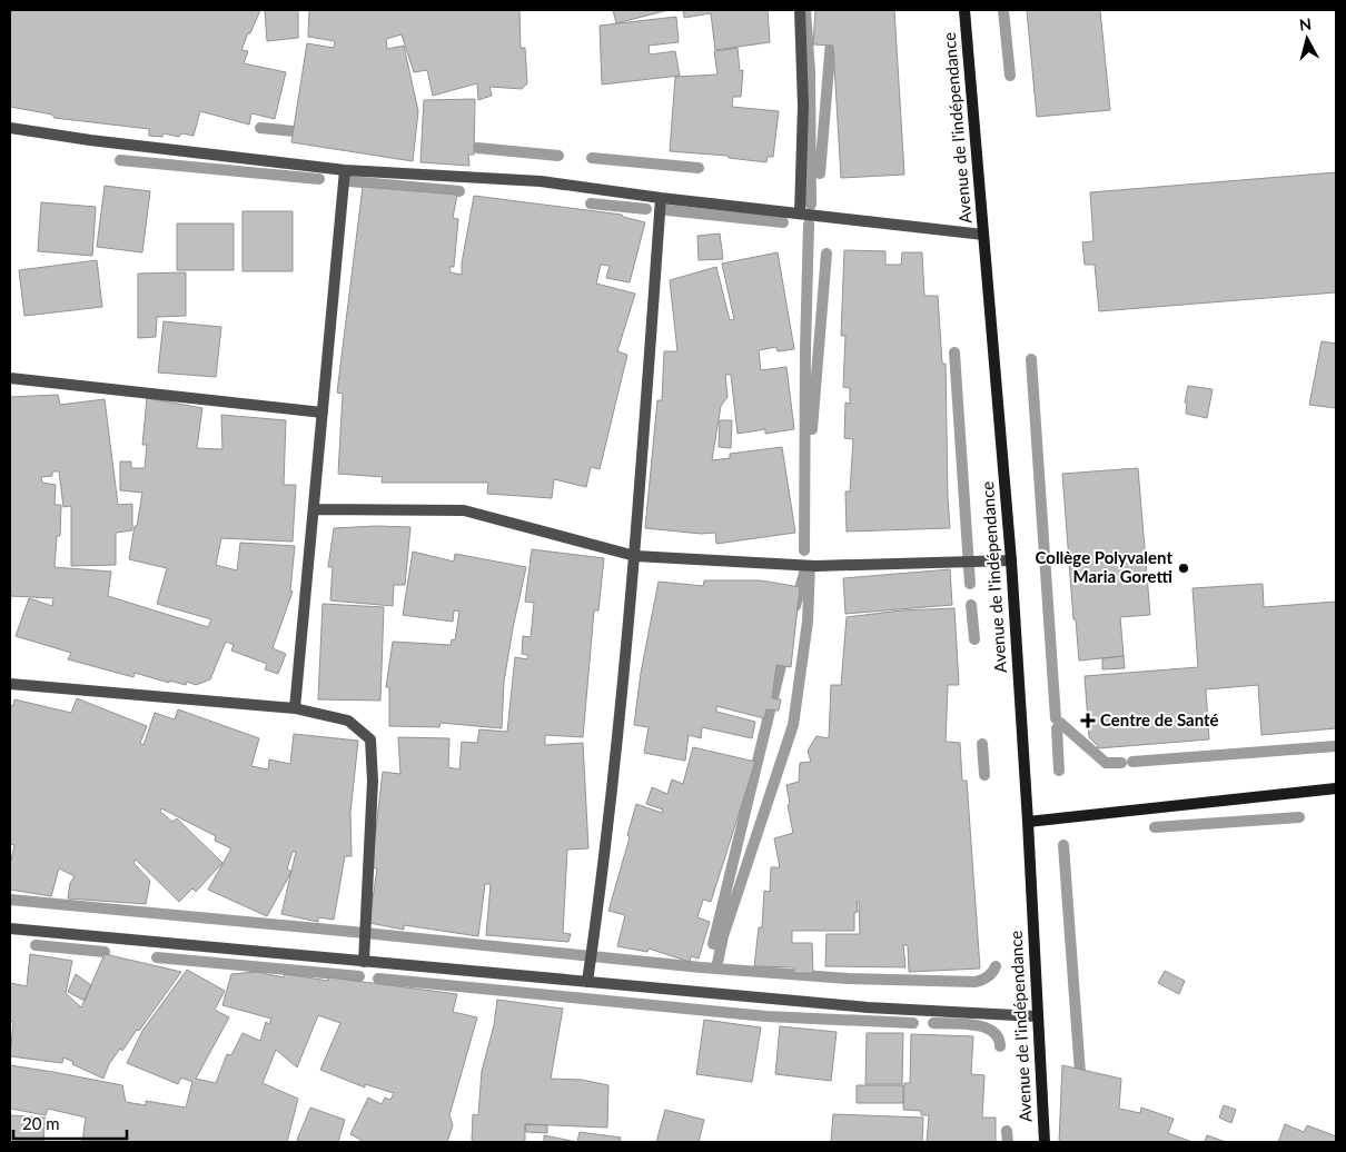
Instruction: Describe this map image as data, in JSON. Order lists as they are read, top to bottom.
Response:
{
  "streets": {
    "main road": ["Avenue de l'indépendance"]
  },
  "places": {
    "other": ["Collège Polyvalent Maria Goretti"],
    "health": ["Centre de Santé"]
  },
  "scale_bar": "20 m",
  "north": "top"
}
